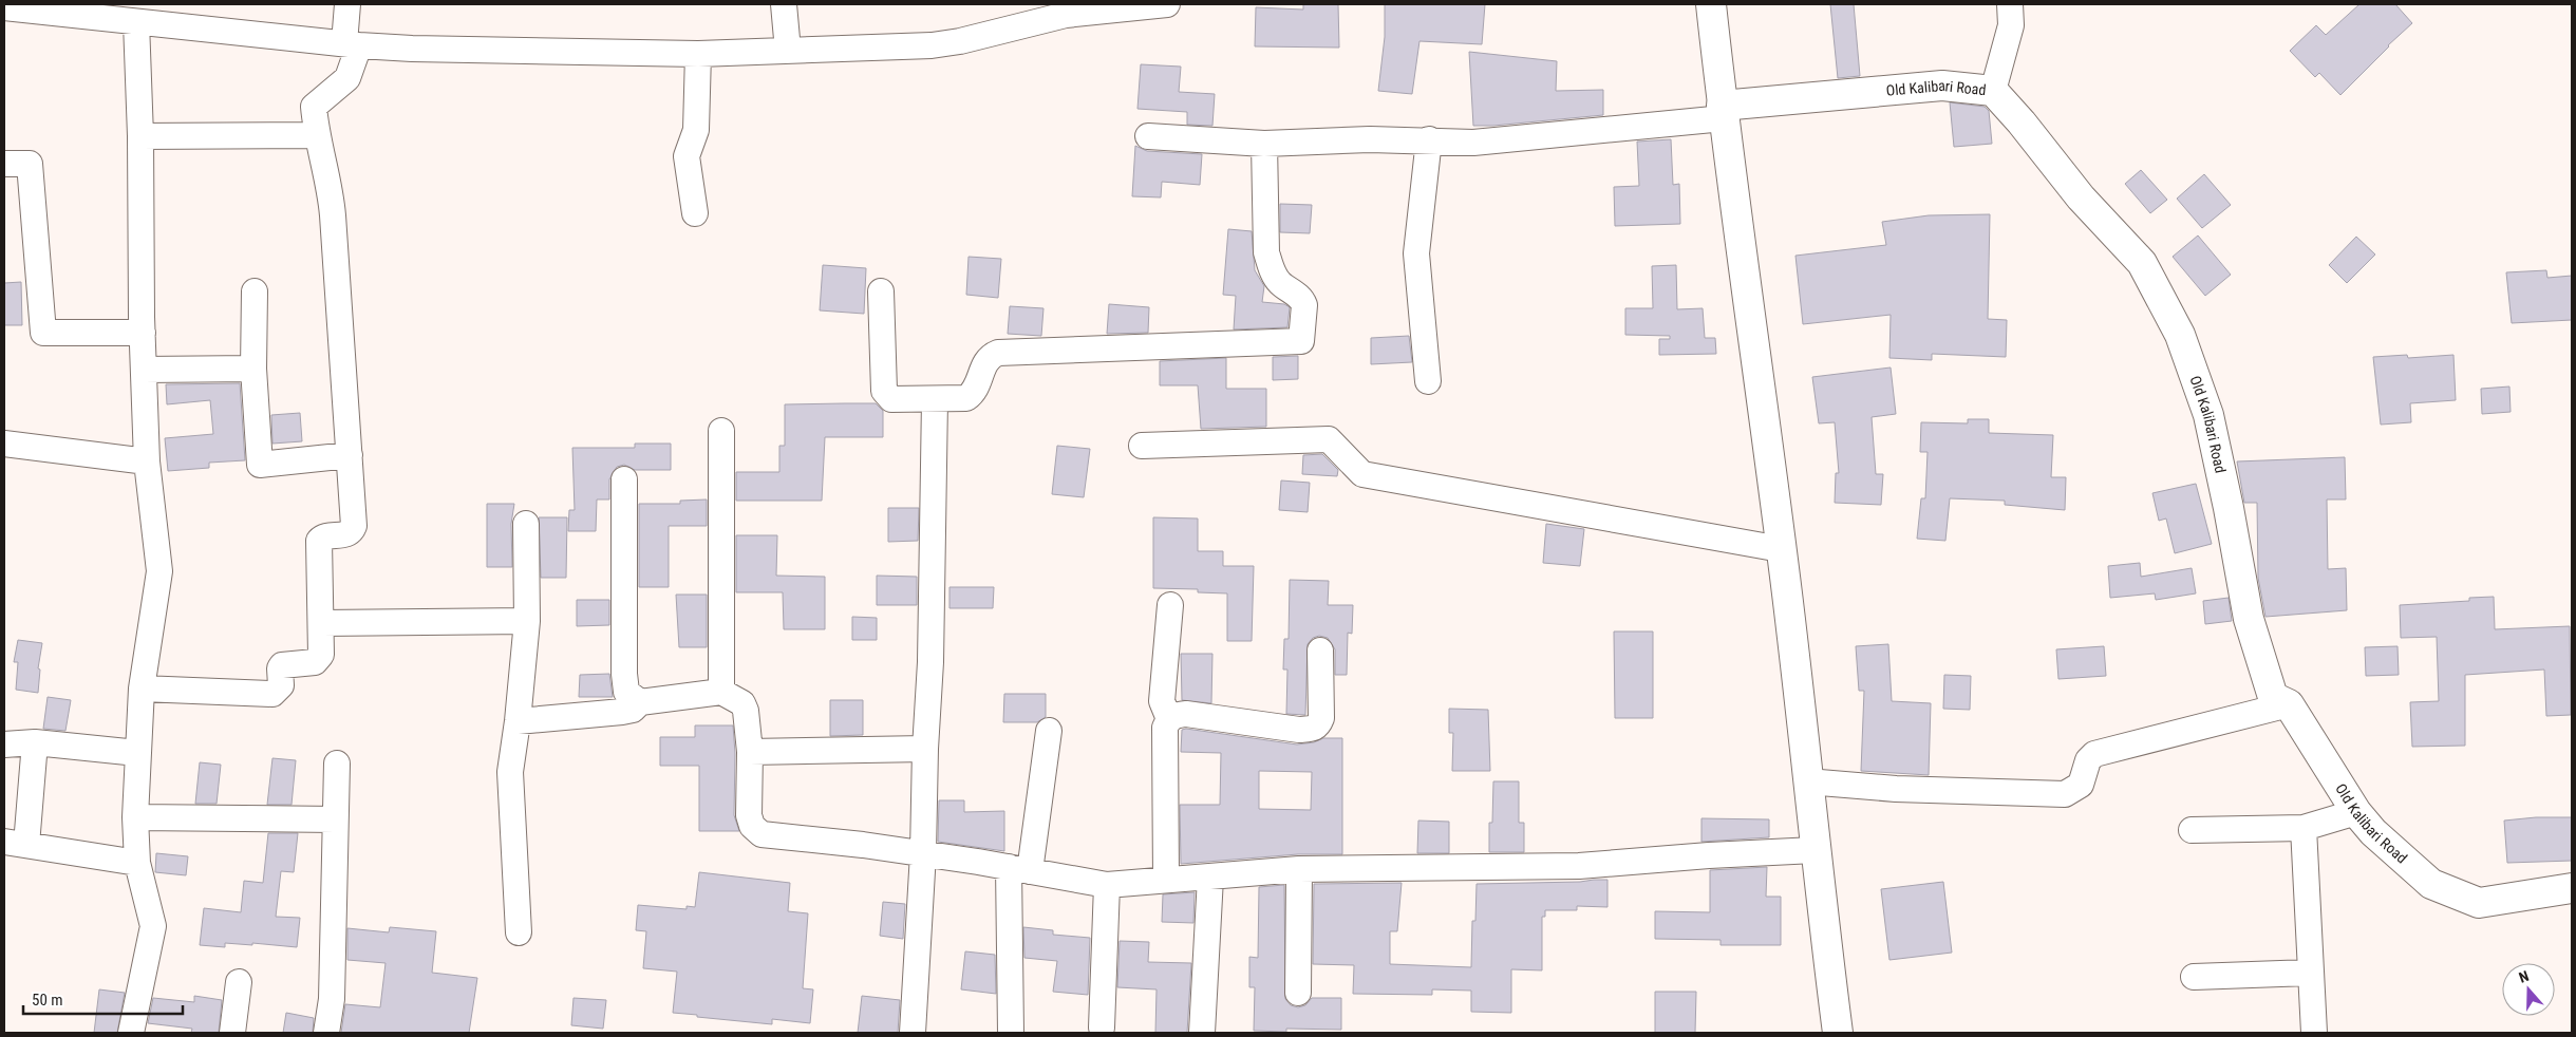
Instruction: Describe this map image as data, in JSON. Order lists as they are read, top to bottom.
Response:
{
  "streets": {
    "main road": ["Old Kalibari Road"]
  },
  "scale_bar": "50 m",
  "north": "top"
}
